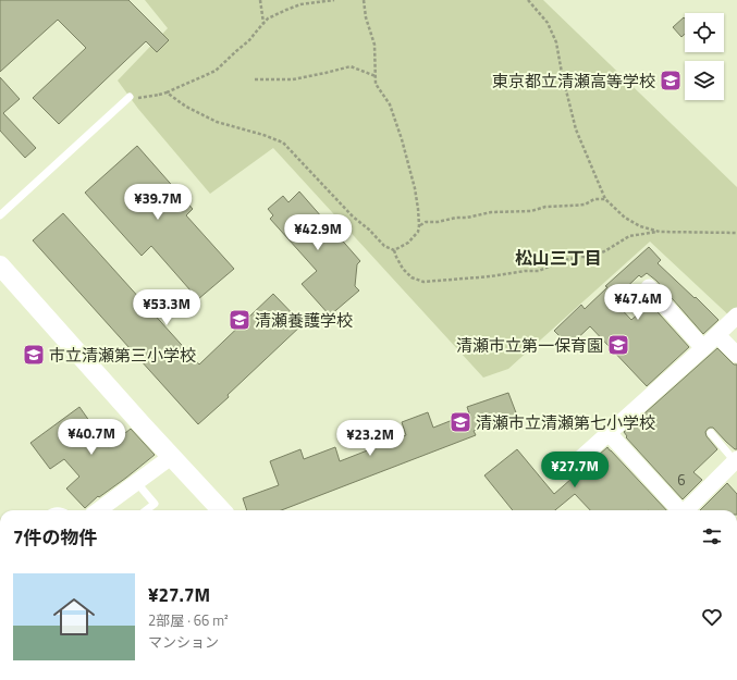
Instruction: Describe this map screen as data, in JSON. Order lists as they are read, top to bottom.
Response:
{
  "districts": ["松山三丁目"],
  "places": {
    "school or university": [
      "東京都立清瀬高等学校",
      "清瀬養護学校",
      "清瀬市立第一保育園",
      "市立清瀬第三小学校",
      "清瀬市立清瀬第七小学校"
    ]
  },
  "house_numbers": ["6"],
  "page": {
    "price": [
      "¥39.7M",
      "¥42.9M",
      "¥47.4M",
      "¥53.3M",
      "¥40.7M",
      "¥23.2M",
      "¥27.7M"
    ],
    "heading": "7件の物件",
    "list": [
      {
        "name": "¥27.7M",
        "note": "2部屋 · 66 m² · マンション"
      }
    ]
  }
}
